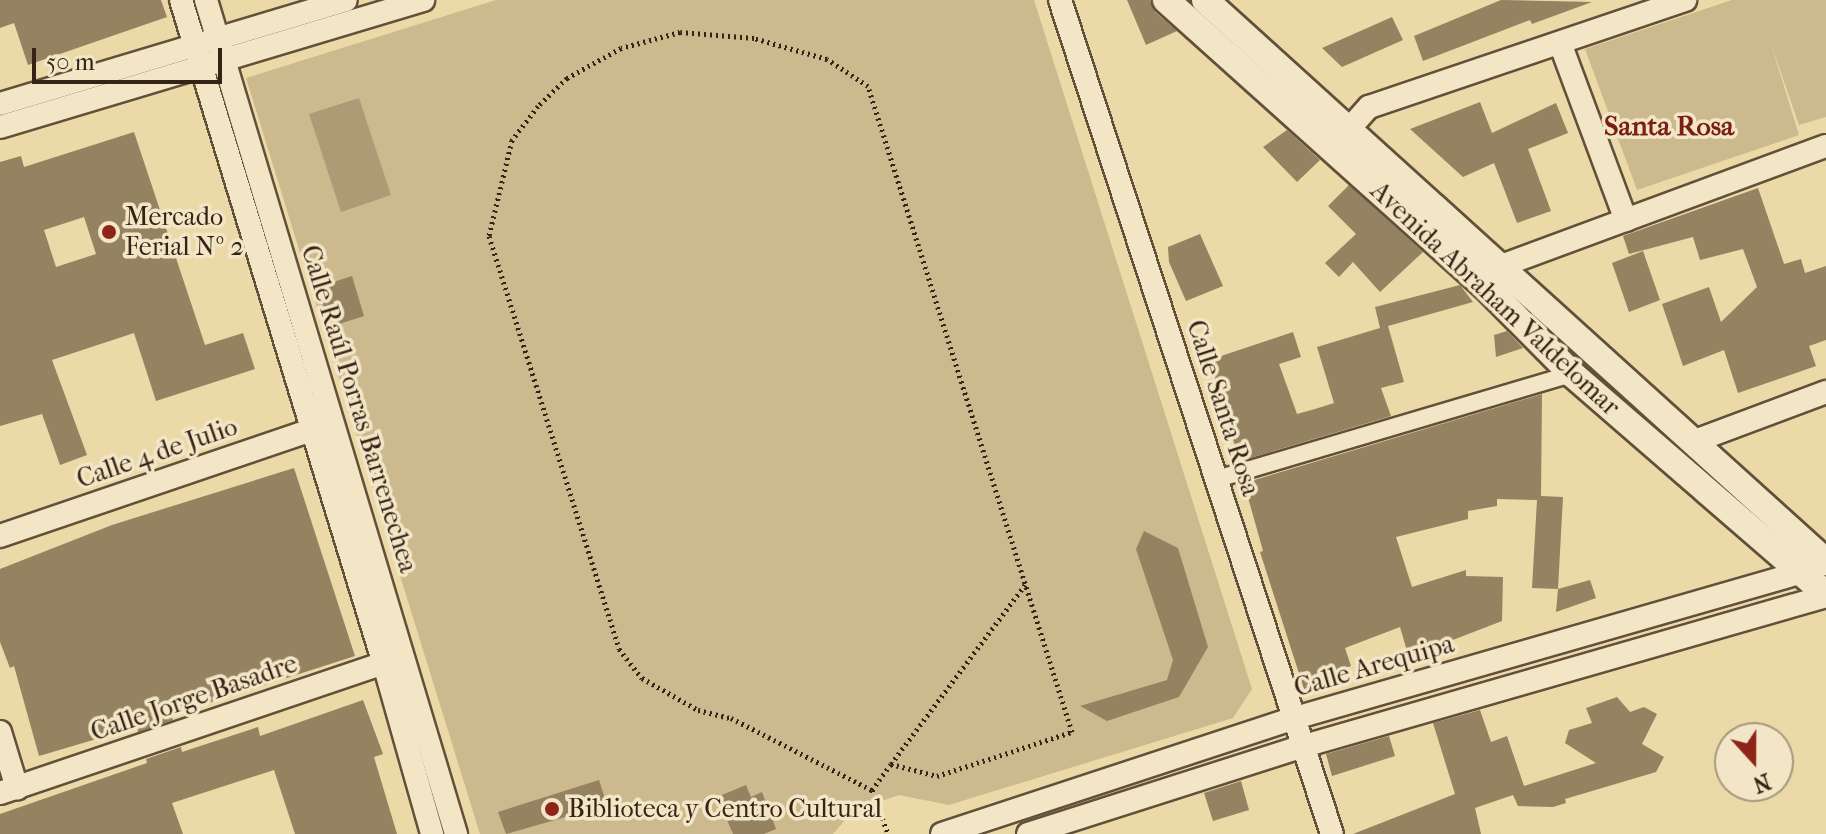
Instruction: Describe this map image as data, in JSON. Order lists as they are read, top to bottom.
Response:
{
  "streets": {
    "street": [
      "Avenida Abraham Valdelomar",
      "Calle Santa Rosa",
      "Calle Raúl Porras Barrenechea",
      "Calle 4 de Julio",
      "Calle Arequipa",
      "Calle Jorge Basadre"
    ]
  },
  "crossings": [
    ["Avenida Abraham Valdelomar", "Calle Arequipa"],
    ["Calle Santa Rosa", "Calle Arequipa"],
    ["Calle Raúl Porras Barrenechea", "Calle 4 de Julio"],
    ["Calle Raúl Porras Barrenechea", "Calle Jorge Basadre"]
  ],
  "districts": ["Santa Rosa"],
  "places": ["Mercado Ferial Nº 2", "Biblioteca y Centro Cultural"],
  "scale_bar": "50 m",
  "north": "bottom"
}
